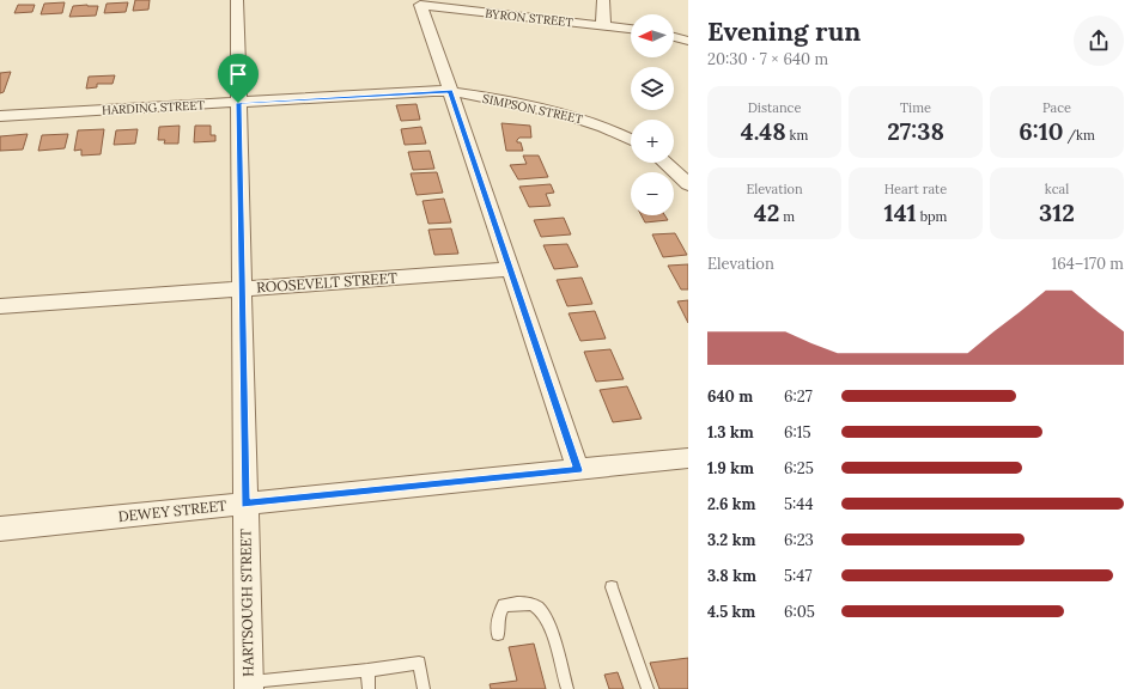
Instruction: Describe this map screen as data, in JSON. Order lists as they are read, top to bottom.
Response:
{
  "streets": {
    "street": [
      "BYRON STREET",
      "HARDING STREET",
      "SIMPSON STREET",
      "ROOSEVELT STREET",
      "DEWEY STREET",
      "HARTSOUGH STREET"
    ]
  },
  "crossings": [
    ["BYRON STREET", "HARDING STREET"],
    ["BYRON STREET", "SIMPSON STREET"],
    ["HARDING STREET", "SIMPSON STREET"],
    ["HARDING STREET", "HARTSOUGH STREET"],
    ["ROOSEVELT STREET", "HARTSOUGH STREET"],
    ["DEWEY STREET", "HARTSOUGH STREET"]
  ],
  "north": "left",
  "page": {
    "heading": ["Evening run", "20:30 · 7 × 640 m"],
    "map_buttons": ["+", "−"],
    "stats": [
      ["Distance", "4.48 km"],
      ["Time", "27:38"],
      ["Pace", "6:10 /km"],
      ["Elevation", "42 m"],
      ["Heart rate", "141 bpm"],
      ["kcal", "312"]
    ],
    "chart": ["Elevation", "164–170 m"],
    "list": [
      {
        "name": "640 m",
        "note": "6:27"
      },
      {
        "name": "1.3 km",
        "note": "6:15"
      },
      {
        "name": "1.9 km",
        "note": "6:25"
      },
      {
        "name": "2.6 km",
        "note": "5:44"
      },
      {
        "name": "3.2 km",
        "note": "6:23"
      },
      {
        "name": "3.8 km",
        "note": "5:47"
      },
      {
        "name": "4.5 km",
        "note": "6:05"
      }
    ]
  }
}
